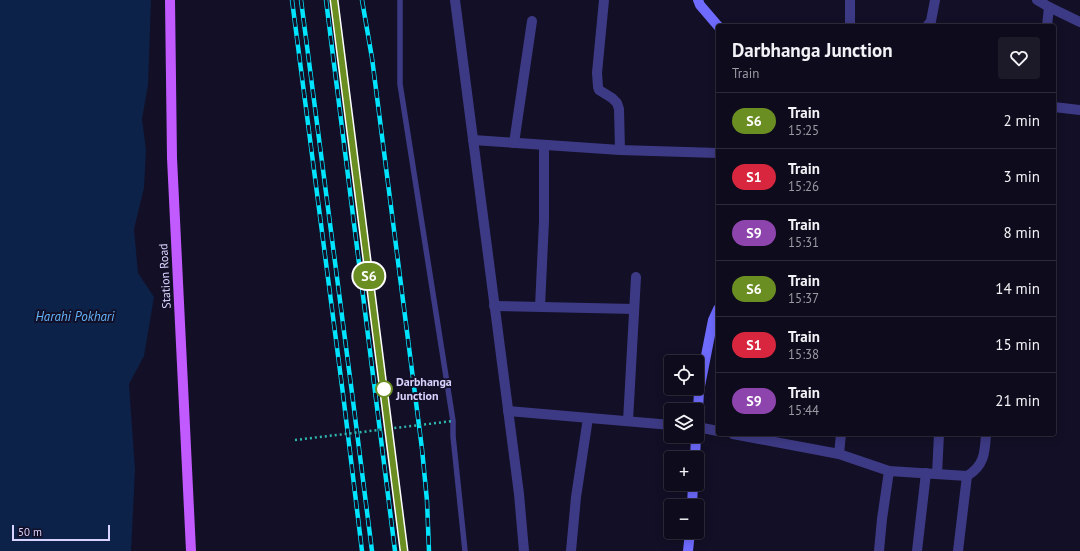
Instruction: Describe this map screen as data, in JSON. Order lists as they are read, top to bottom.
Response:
{
  "streets": {
    "main road": ["Station Road"]
  },
  "water": ["Harahi Pokhari"],
  "places": ["Darbhanga Junction"],
  "scale_bar": "50 m",
  "page": {
    "on_map": "S6",
    "heading": ["Darbhanga Junction", "Train"],
    "list": [
      {
        "mark": "S6",
        "name": "Train",
        "note": "15:25",
        "value": "2 min"
      },
      {
        "mark": "S1",
        "name": "Train",
        "note": "15:26",
        "value": "3 min"
      },
      {
        "mark": "S9",
        "name": "Train",
        "note": "15:31",
        "value": "8 min"
      },
      {
        "mark": "S6",
        "name": "Train",
        "note": "15:37",
        "value": "14 min"
      },
      {
        "mark": "S1",
        "name": "Train",
        "note": "15:38",
        "value": "15 min"
      },
      {
        "mark": "S9",
        "name": "Train",
        "note": "15:44",
        "value": "21 min"
      }
    ],
    "map_buttons": ["+", "−"],
    "scale": "50 m"
  }
}
